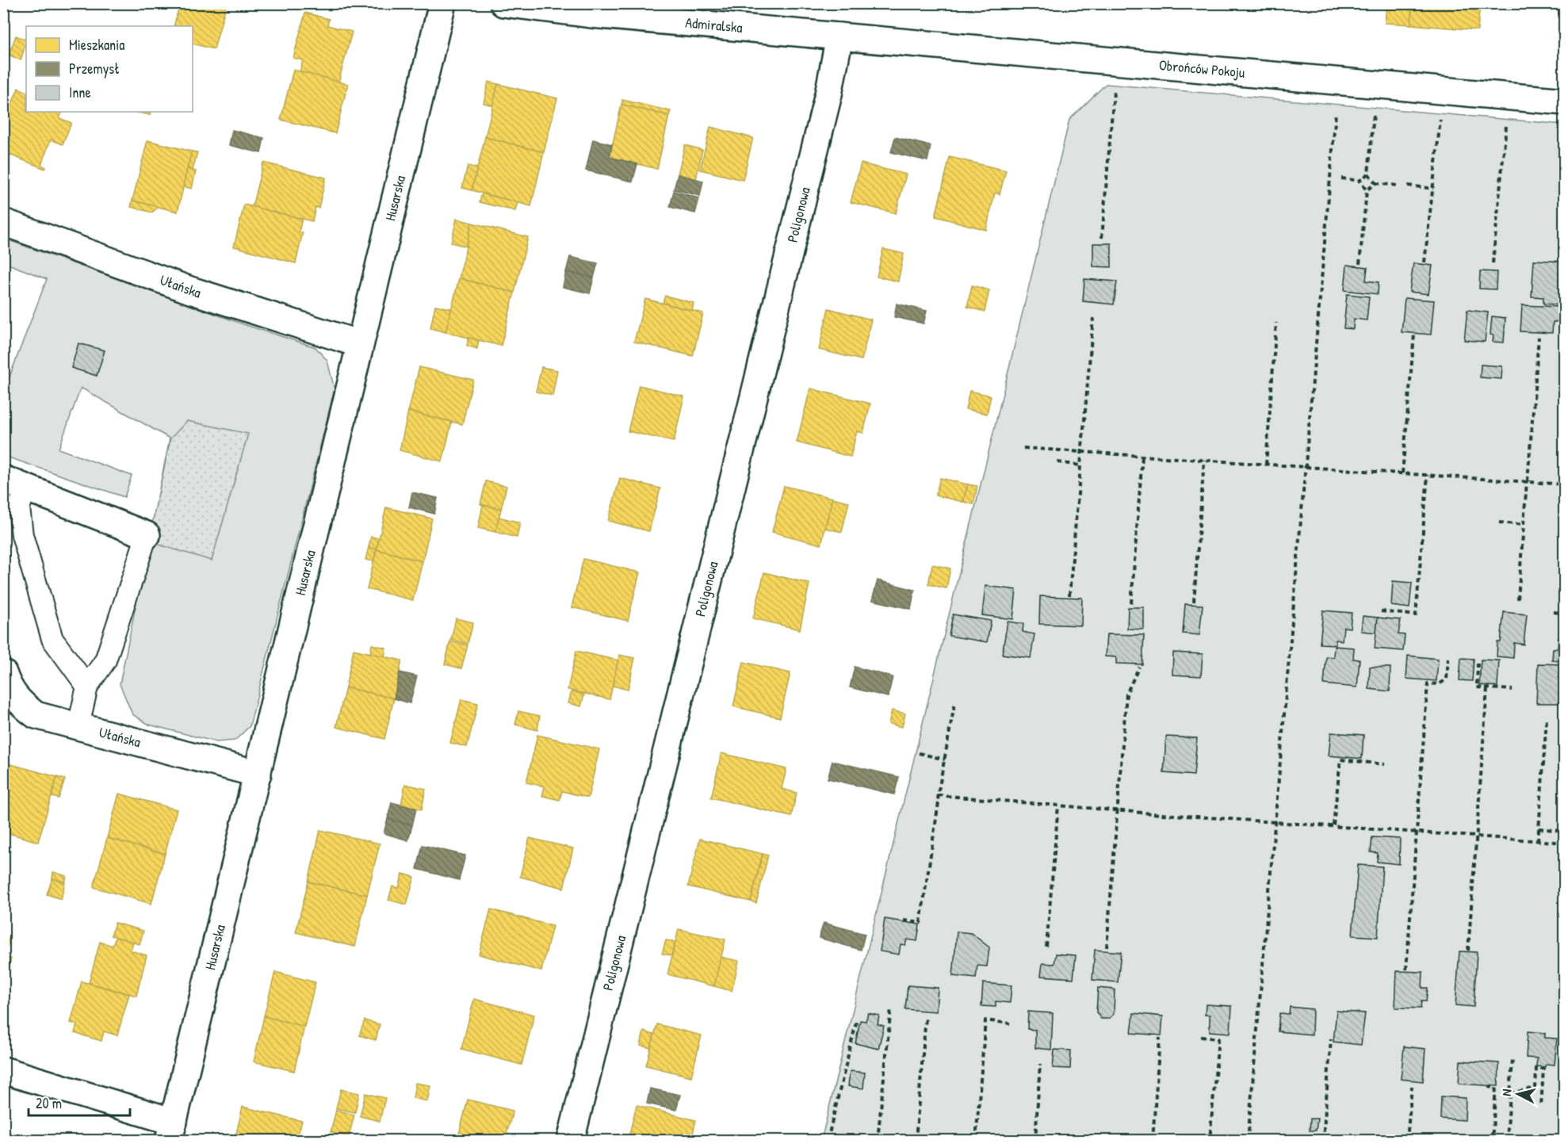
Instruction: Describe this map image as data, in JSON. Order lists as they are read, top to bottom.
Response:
{
  "streets": {
    "street": [
      "Admiralska",
      "Obrońców Pokoju",
      "Husarska",
      "Poligonowa",
      "Ułańska"
    ]
  },
  "crossings": [
    ["Admiralska", "Obrońców Pokoju"],
    ["Admiralska", "Poligonowa"],
    ["Obrońców Pokoju", "Poligonowa"],
    ["Husarska", "Ułańska"]
  ],
  "legend": ["Mieszkania", "Przemysł", "Inne"],
  "scale_bar": "20 m",
  "north": "left"
}
